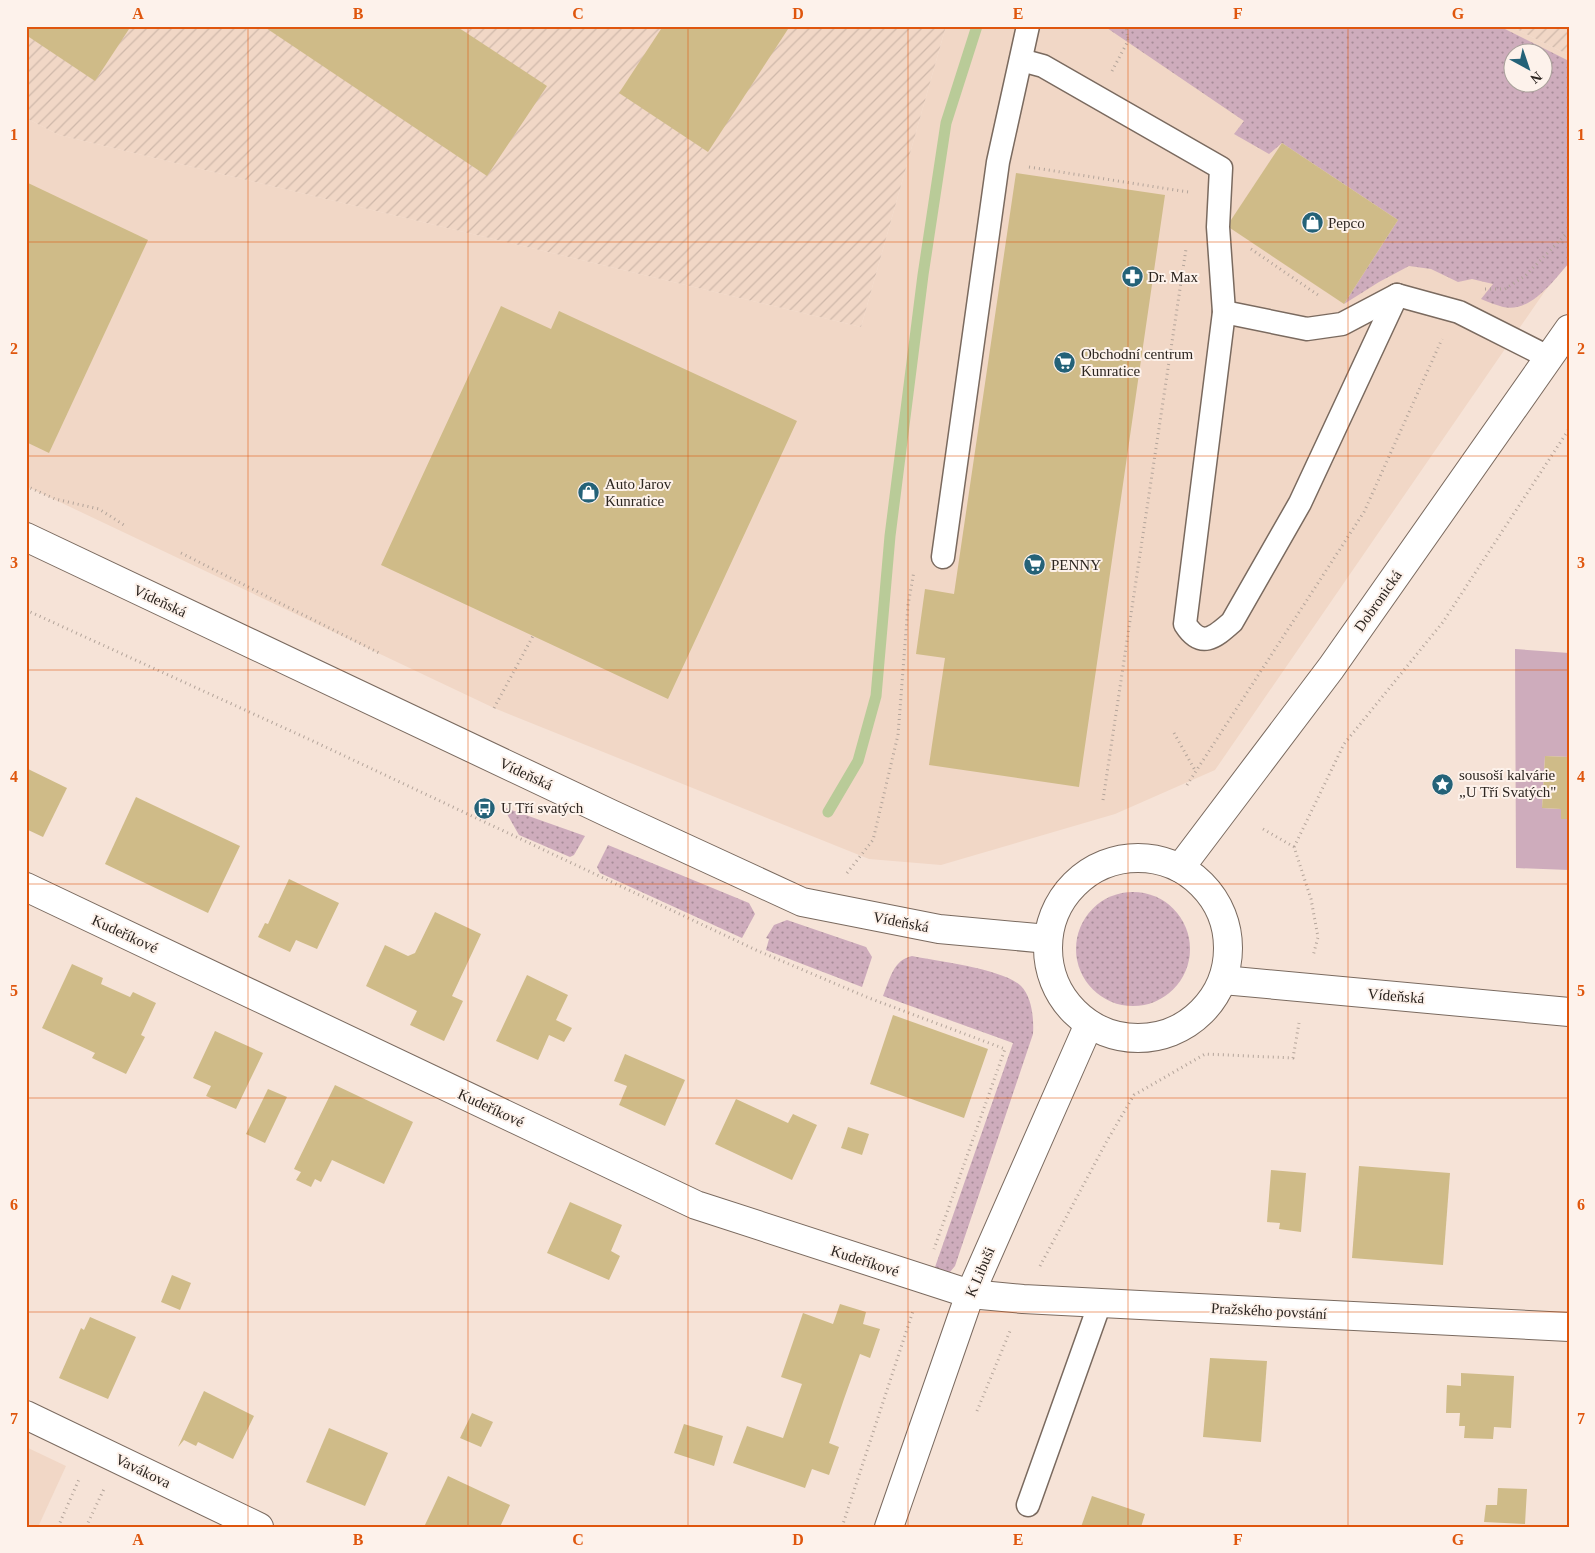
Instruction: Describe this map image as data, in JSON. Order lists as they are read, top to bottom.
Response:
{
  "streets": {
    "street": [
      "Vídeňská",
      "Dobronická",
      "Kudeříkové",
      "K Libuši",
      "Pražského povstání",
      "Vavákova"
    ]
  },
  "crossings": [
    ["Kudeříkové", "K Libuši"],
    ["Kudeříkové", "Pražského povstání"],
    ["K Libuši", "Pražského povstání"]
  ],
  "places": {
    "shop": ["Pepco", "Auto Jarov Kunratice"],
    "pharmacy": ["Dr. Max"],
    "supermarket": ["Obchodní centrum Kunratice", "PENNY"],
    "place": ["sousoší kalvárie „U Tří Svatých\""],
    "bus stop": ["U Tří svatých"]
  },
  "north": "bottom right",
  "grid": {
    "columns": [
      "A",
      "B",
      "C",
      "D",
      "E",
      "F",
      "G"
    ],
    "rows": [
      "1",
      "2",
      "3",
      "4",
      "5",
      "6",
      "7"
    ]
  }
}
